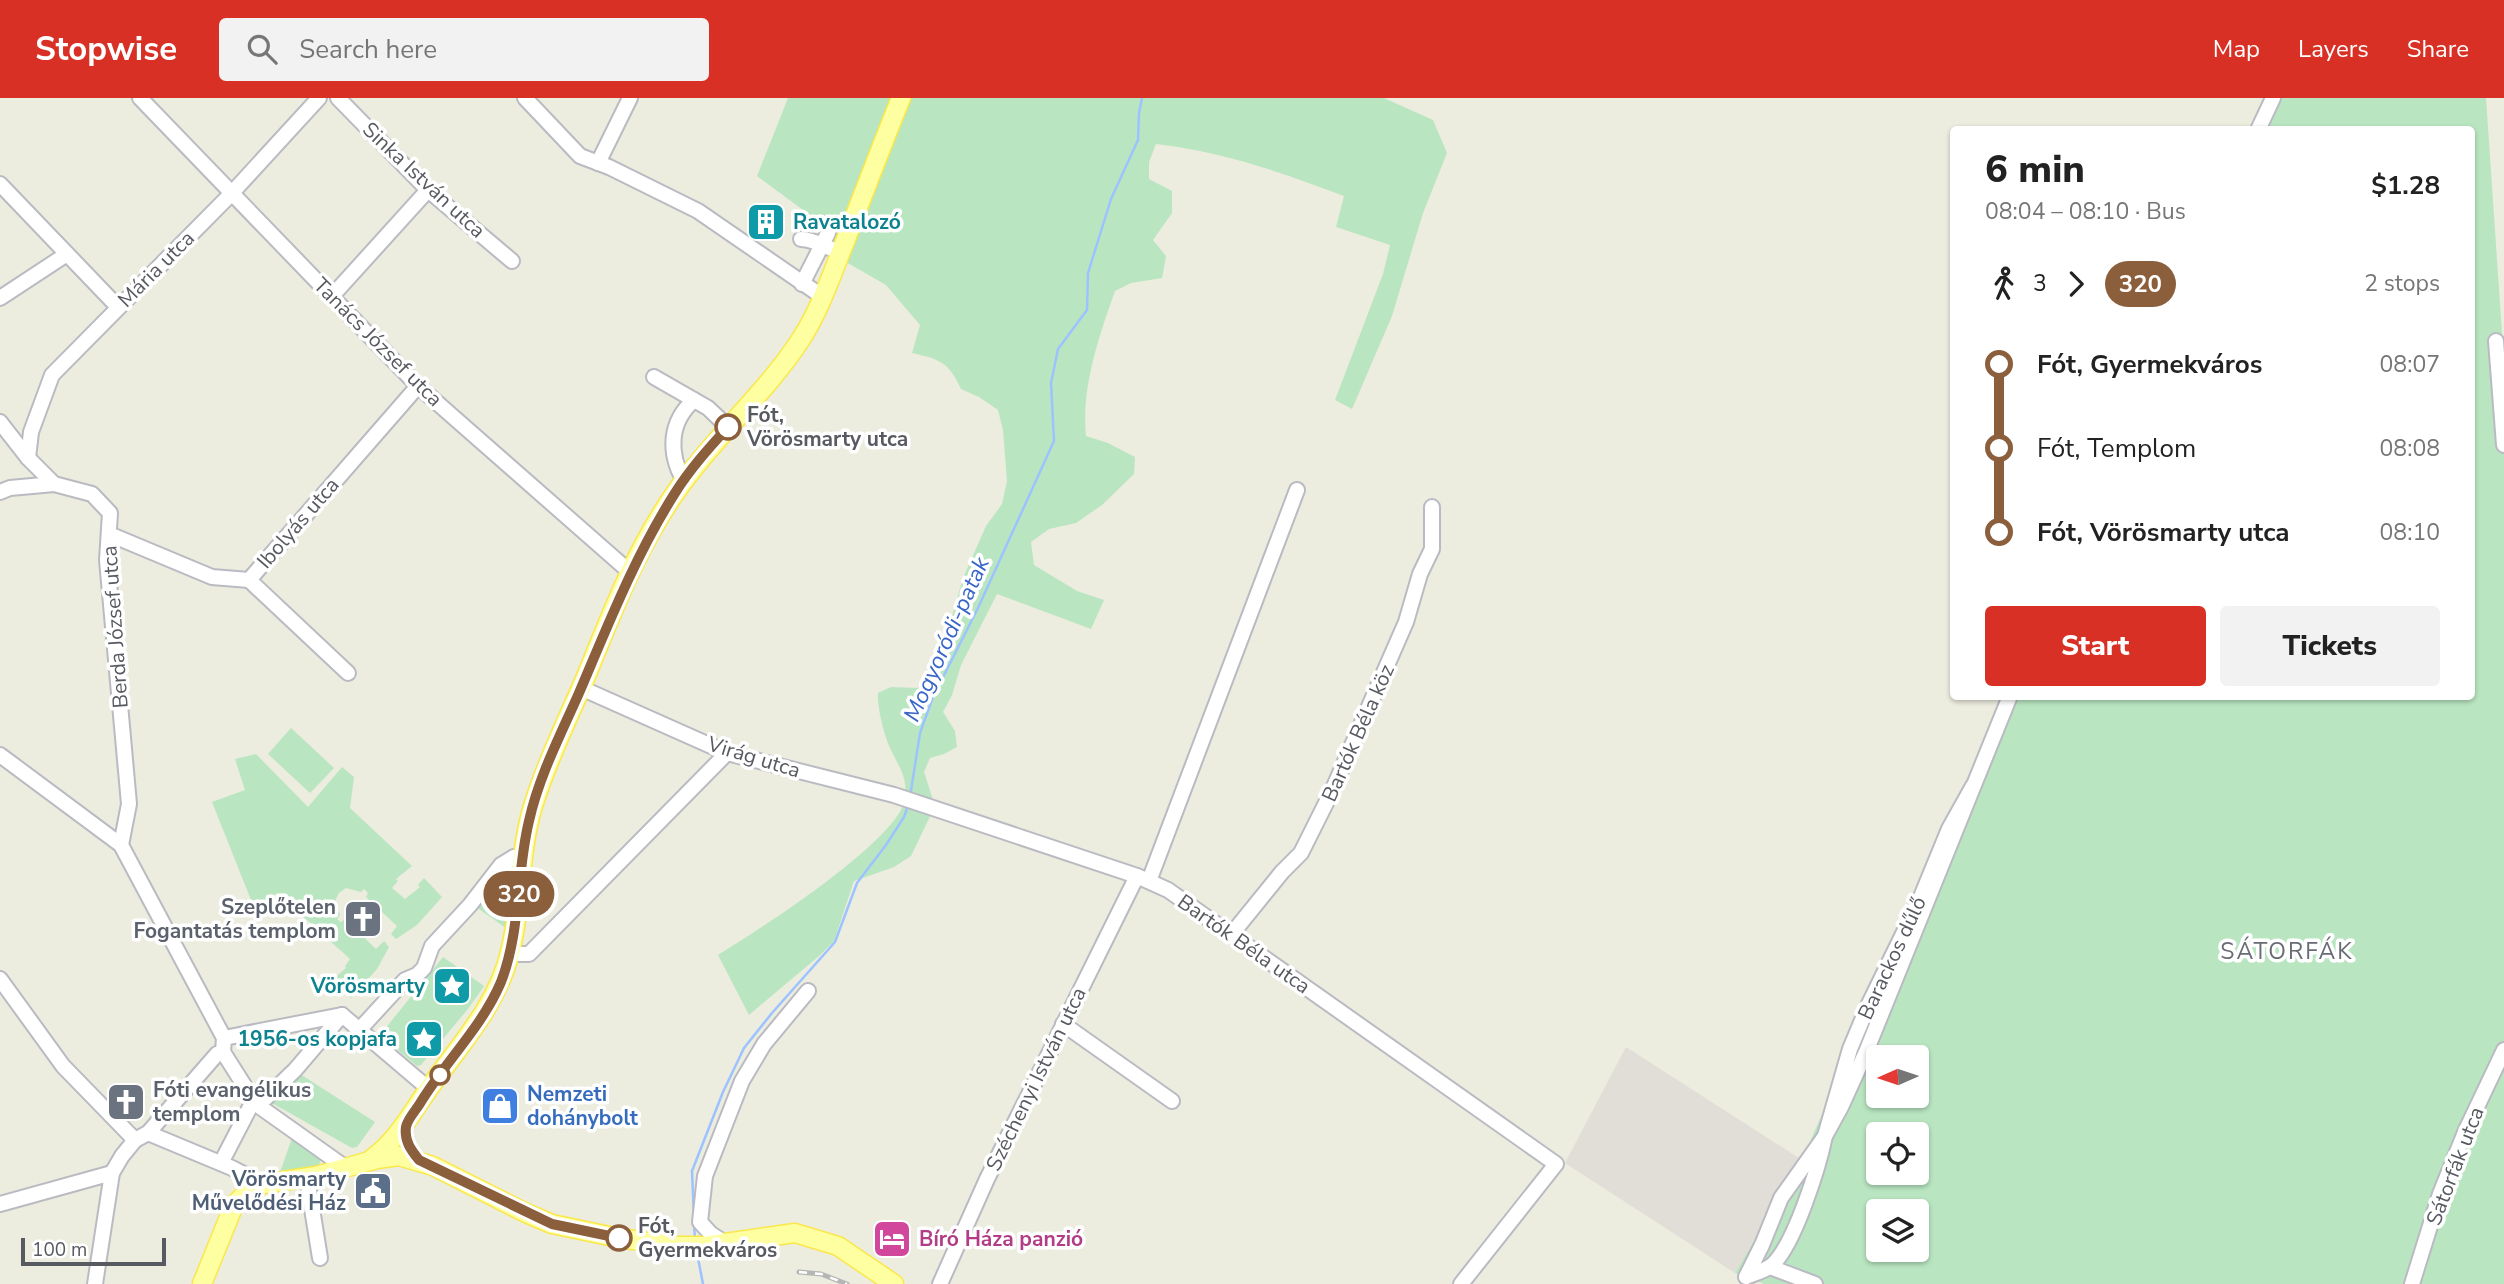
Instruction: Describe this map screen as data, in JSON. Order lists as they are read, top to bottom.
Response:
{
  "streets": {
    "street": [
      "Sinka István utca",
      "Mária utca",
      "Tanács József utca",
      "Ibolyás utca",
      "Berda József utca",
      "Bartók Béla köz",
      "Virág utca",
      "Bartók Béla utca",
      "Barackos dűlő",
      "Széchenyi István utca",
      "Sátorfák utca"
    ]
  },
  "crossings": [
    ["Mária utca", "Tanács József utca"],
    ["Tanács József utca", "Ibolyás utca"],
    ["Ibolyás utca", "Berda József utca"],
    ["Bartók Béla köz", "Bartók Béla utca"],
    ["Virág utca", "Bartók Béla utca"],
    ["Bartók Béla utca", "Széchenyi István utca"]
  ],
  "districts": ["SÁTORFÁK"],
  "water": ["Mogyoródi-patak"],
  "places": {
    "building": ["Ravatalozó"],
    "other": ["Fót, Vörösmarty utca", "Fót, Gyermekváros"],
    "church": ["Szeplőtelen Fogantatás templom", "Fóti evangélikus templom"],
    "place": ["Vörösmarty", "1956-os kopjafa"],
    "shop": ["Nemzeti dohánybolt"],
    "public building": ["Vörösmarty Művelődési Ház"],
    "hotel": ["Bíró Háza panzió"]
  },
  "lines": ["bus line 320"],
  "scale_bar": "100 m",
  "north": "left",
  "page": {
    "header": "Stopwise",
    "search": "Search here",
    "nav": ["Map", "Layers", "Share"],
    "on_map": "320",
    "heading": ["6 min", "08:04 – 08:10 · Bus", "$1.28"],
    "legs": ["3", "320", "2 stops"],
    "list": [
      {
        "name": "Fót, Gyermekváros",
        "value": "08:07"
      },
      {
        "name": "Fót, Templom",
        "value": "08:08"
      },
      {
        "name": "Fót, Vörösmarty utca",
        "value": "08:10"
      }
    ],
    "buttons": ["Start", "Tickets"],
    "scale": "100 m"
  }
}
